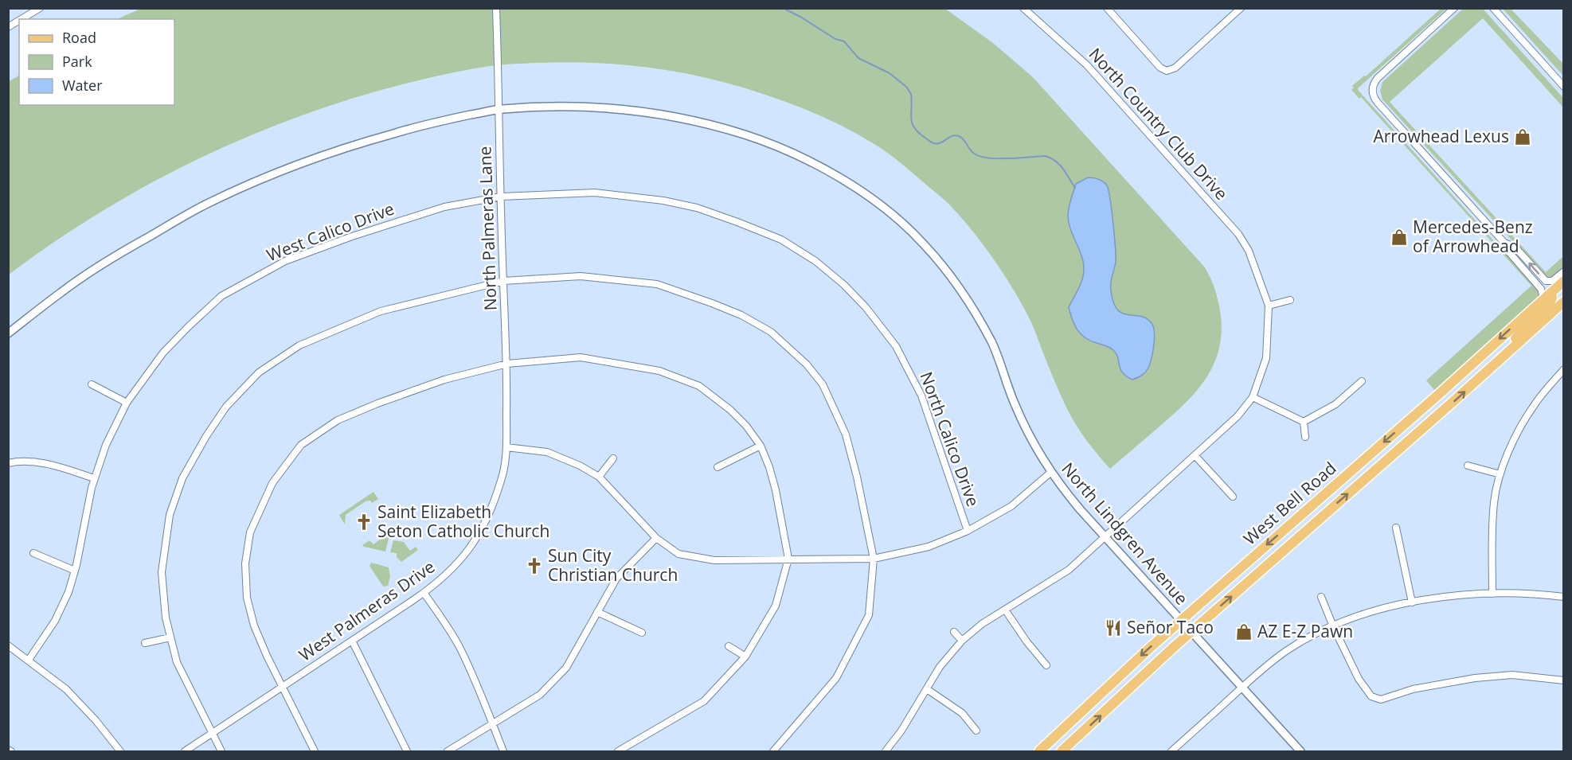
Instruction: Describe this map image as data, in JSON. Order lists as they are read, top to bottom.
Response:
{
  "streets": {
    "main road": ["West Bell Road"],
    "street": [
      "North Country Club Drive",
      "North Palmeras Lane",
      "West Calico Drive",
      "North Calico Drive",
      "North Lindgren Avenue",
      "West Palmeras Drive"
    ]
  },
  "crossings": [
    ["North Palmeras Lane", "West Calico Drive"],
    ["North Palmeras Lane", "North Calico Drive"],
    ["North Palmeras Lane", "North Lindgren Avenue"],
    ["North Palmeras Lane", "West Palmeras Drive"],
    ["West Calico Drive", "North Calico Drive"],
    ["West Bell Road", "North Lindgren Avenue"]
  ],
  "places": {
    "shop": ["Arrowhead Lexus", "Mercedes-Benz of Arrowhead", "AZ E-Z Pawn"],
    "church": ["Saint Elizabeth Seton Catholic Church", "Sun City Christian Church"],
    "restaurant": ["Señor Taco"]
  },
  "legend": ["Road", "Park", "Water"]
}
